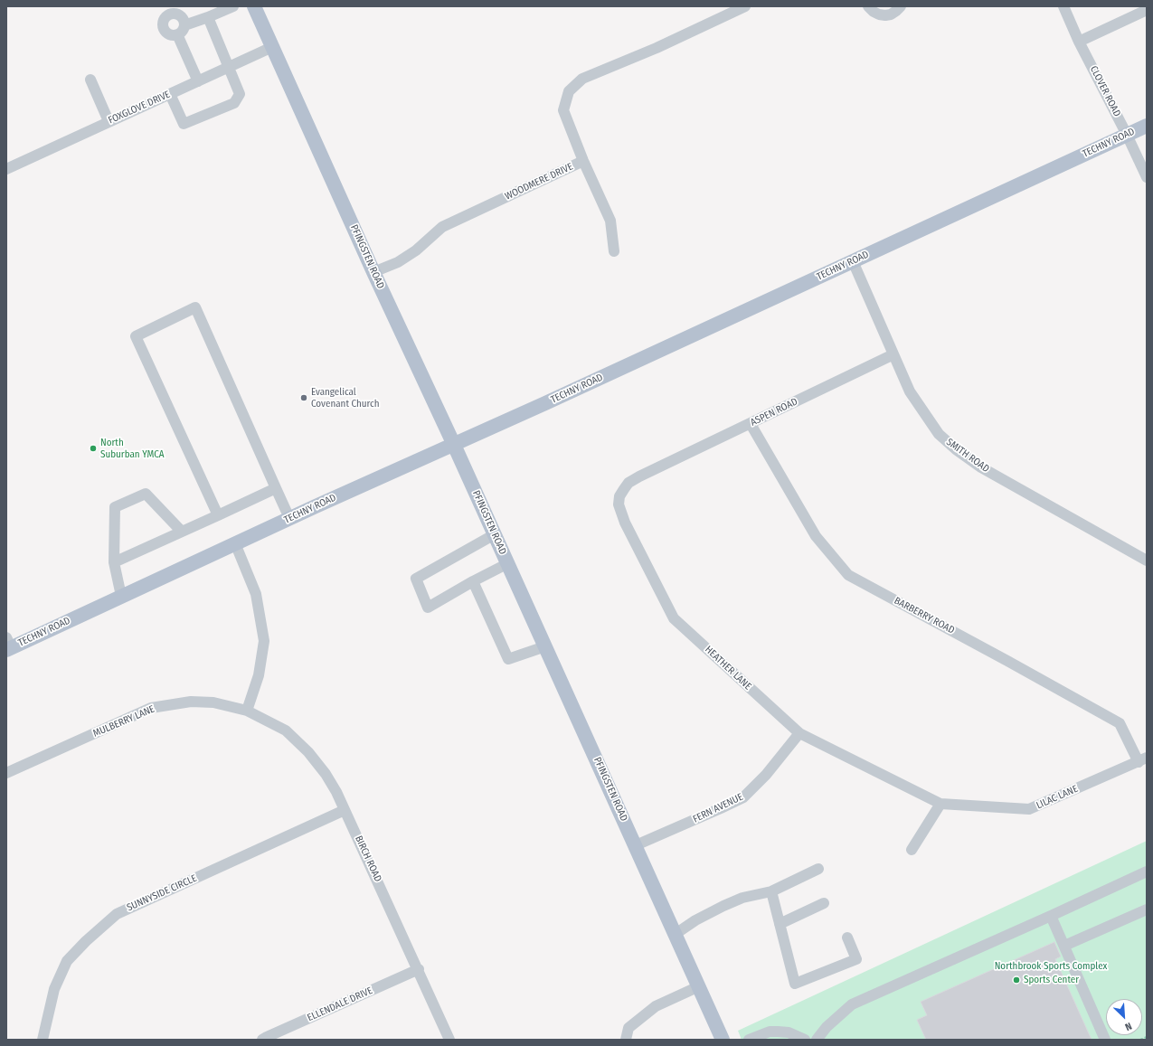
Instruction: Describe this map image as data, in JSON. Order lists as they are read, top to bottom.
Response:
{
  "streets": {
    "main road": ["TECHNY ROAD", "PFINGSTEN ROAD"],
    "street": [
      "CLOVER ROAD",
      "FOXGLOVE DRIVE",
      "WOODMERE DRIVE",
      "ASPEN ROAD",
      "SMITH ROAD",
      "BARBERRY ROAD",
      "HEATHER LANE",
      "MULBERRY LANE",
      "LILAC LANE",
      "FERN AVENUE",
      "BIRCH ROAD",
      "SUNNYSIDE CIRCLE",
      "ELLENDALE DRIVE"
    ]
  },
  "crossings": [
    ["CLOVER ROAD", "TECHNY ROAD"],
    ["FOXGLOVE DRIVE", "PFINGSTEN ROAD"],
    ["TECHNY ROAD", "PFINGSTEN ROAD"],
    ["TECHNY ROAD", "SMITH ROAD"],
    ["WOODMERE DRIVE", "PFINGSTEN ROAD"],
    ["PFINGSTEN ROAD", "FERN AVENUE"],
    ["ASPEN ROAD", "SMITH ROAD"],
    ["ASPEN ROAD", "BARBERRY ROAD"],
    ["ASPEN ROAD", "HEATHER LANE"],
    ["BARBERRY ROAD", "LILAC LANE"],
    ["HEATHER LANE", "LILAC LANE"],
    ["HEATHER LANE", "FERN AVENUE"],
    ["MULBERRY LANE", "BIRCH ROAD"],
    ["BIRCH ROAD", "SUNNYSIDE CIRCLE"],
    ["BIRCH ROAD", "ELLENDALE DRIVE"]
  ],
  "parks": ["Northbrook Sports Complex"],
  "places": ["Evangelical Covenant Church", "North Suburban YMCA", "Sports Center"],
  "north": "bottom right"
}
